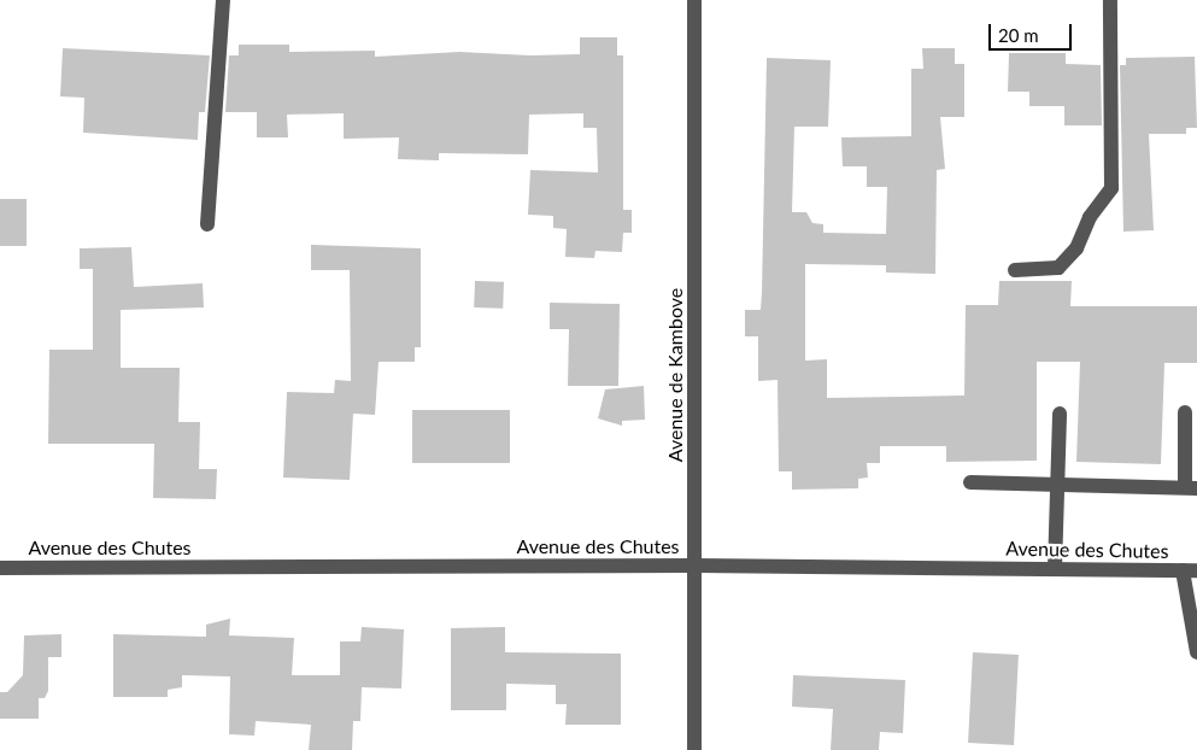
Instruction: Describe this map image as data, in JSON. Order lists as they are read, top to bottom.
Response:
{
  "streets": {
    "street": ["Avenue de Kambove", "Avenue des Chutes"]
  },
  "crossings": [
    ["Avenue de Kambove", "Avenue des Chutes"]
  ],
  "scale_bar": "20 m"
}
